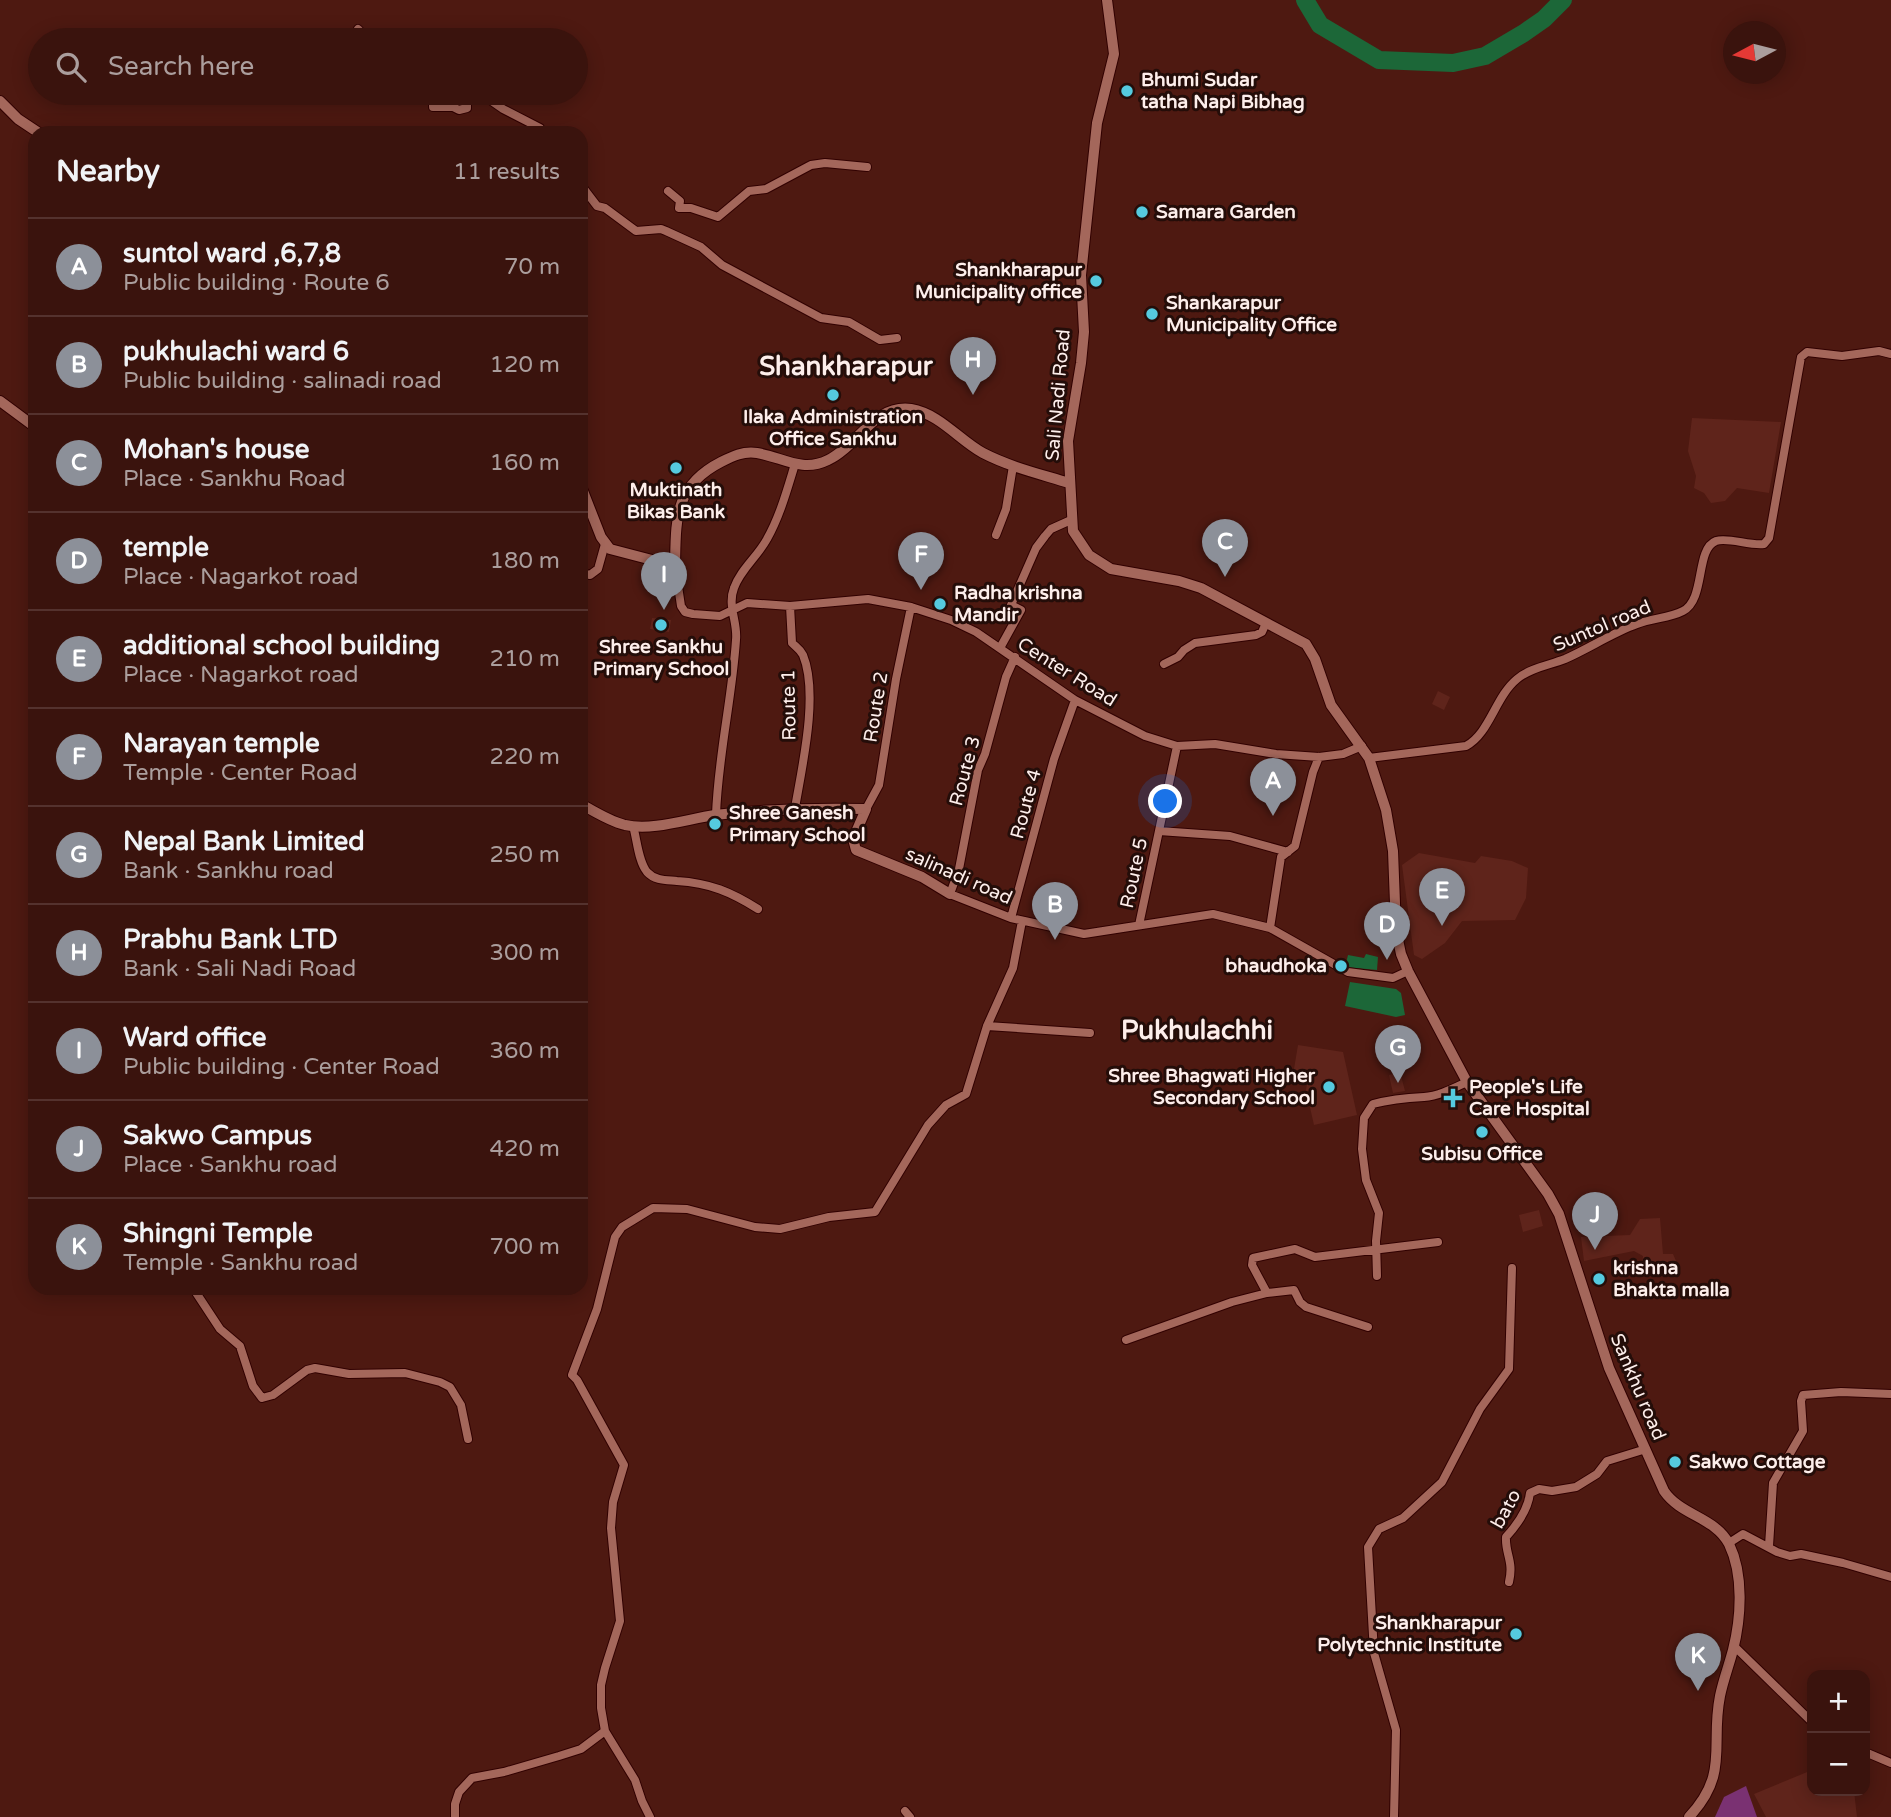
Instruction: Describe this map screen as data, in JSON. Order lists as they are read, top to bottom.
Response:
{
  "streets": {
    "main road": ["Sali Nadi Road", "salinadi road", "Sankhu road"],
    "street": [
      "Suntol road",
      "Center Road",
      "Route 1",
      "Route 2",
      "Route 3",
      "Route 4",
      "Route 5",
      "bato"
    ]
  },
  "crossings": [
    ["Sali Nadi Road", "Center Road"],
    ["Suntol road", "Sankhu road"],
    ["Center Road", "Route 1"],
    ["Center Road", "Route 2"],
    ["Center Road", "Route 3"],
    ["Center Road", "Route 4"],
    ["Center Road", "Route 5"],
    ["Route 2", "salinadi road"],
    ["Route 3", "salinadi road"],
    ["Route 4", "salinadi road"],
    ["Route 5", "salinadi road"],
    ["salinadi road", "Sankhu road"],
    ["Sankhu road", "bato"]
  ],
  "districts": ["Shankharapur", "Pukhulachhi"],
  "places": {
    "other": [
      "Bhumi Sudar tatha Napi Bibhag",
      "Samara Garden",
      "Shankharapur Municipality office",
      "Shankarapur Municipality Office",
      "Ilaka Administration Office Sankhu",
      "Muktinath Bikas Bank",
      "Radha krishna Mandir",
      "Shree Sankhu Primary School",
      "Shree Ganesh Primary School",
      "bhaudhoka",
      "Shree Bhagwati Higher Secondary School",
      "Subisu Office",
      "krishna Bhakta malla",
      "Sakwo Cottage",
      "Shankharapur Polytechnic Institute"
    ],
    "health": ["People's Life Care Hospital"]
  },
  "north": "left",
  "page": {
    "search": "Search here",
    "heading": ["Nearby", "11 results"],
    "list": [
      {
        "mark": "A",
        "name": "suntol ward ,6,7,8",
        "note": "Public building · Route 6",
        "value": "70 m"
      },
      {
        "mark": "B",
        "name": "pukhulachi ward 6",
        "note": "Public building · salinadi road",
        "value": "120 m"
      },
      {
        "mark": "C",
        "name": "Mohan's house",
        "note": "Place · Sankhu Road",
        "value": "160 m"
      },
      {
        "mark": "D",
        "name": "temple",
        "note": "Place · Nagarkot road",
        "value": "180 m"
      },
      {
        "mark": "E",
        "name": "additional school building",
        "note": "Place · Nagarkot road",
        "value": "210 m"
      },
      {
        "mark": "F",
        "name": "Narayan temple",
        "note": "Temple · Center Road",
        "value": "220 m"
      },
      {
        "mark": "G",
        "name": "Nepal Bank Limited",
        "note": "Bank · Sankhu road",
        "value": "250 m"
      },
      {
        "mark": "H",
        "name": "Prabhu Bank LTD",
        "note": "Bank · Sali Nadi Road",
        "value": "300 m"
      },
      {
        "mark": "I",
        "name": "Ward office",
        "note": "Public building · Center Road",
        "value": "360 m"
      },
      {
        "mark": "J",
        "name": "Sakwo Campus",
        "note": "Place · Sankhu road",
        "value": "420 m"
      },
      {
        "mark": "K",
        "name": "Shingni Temple",
        "note": "Temple · Sankhu road",
        "value": "700 m"
      }
    ],
    "pins": [
      "H",
      "C",
      "F",
      "I",
      "A",
      "E",
      "B",
      "D",
      "G",
      "J",
      "K"
    ],
    "map_buttons": ["+", "−"]
  }
}
